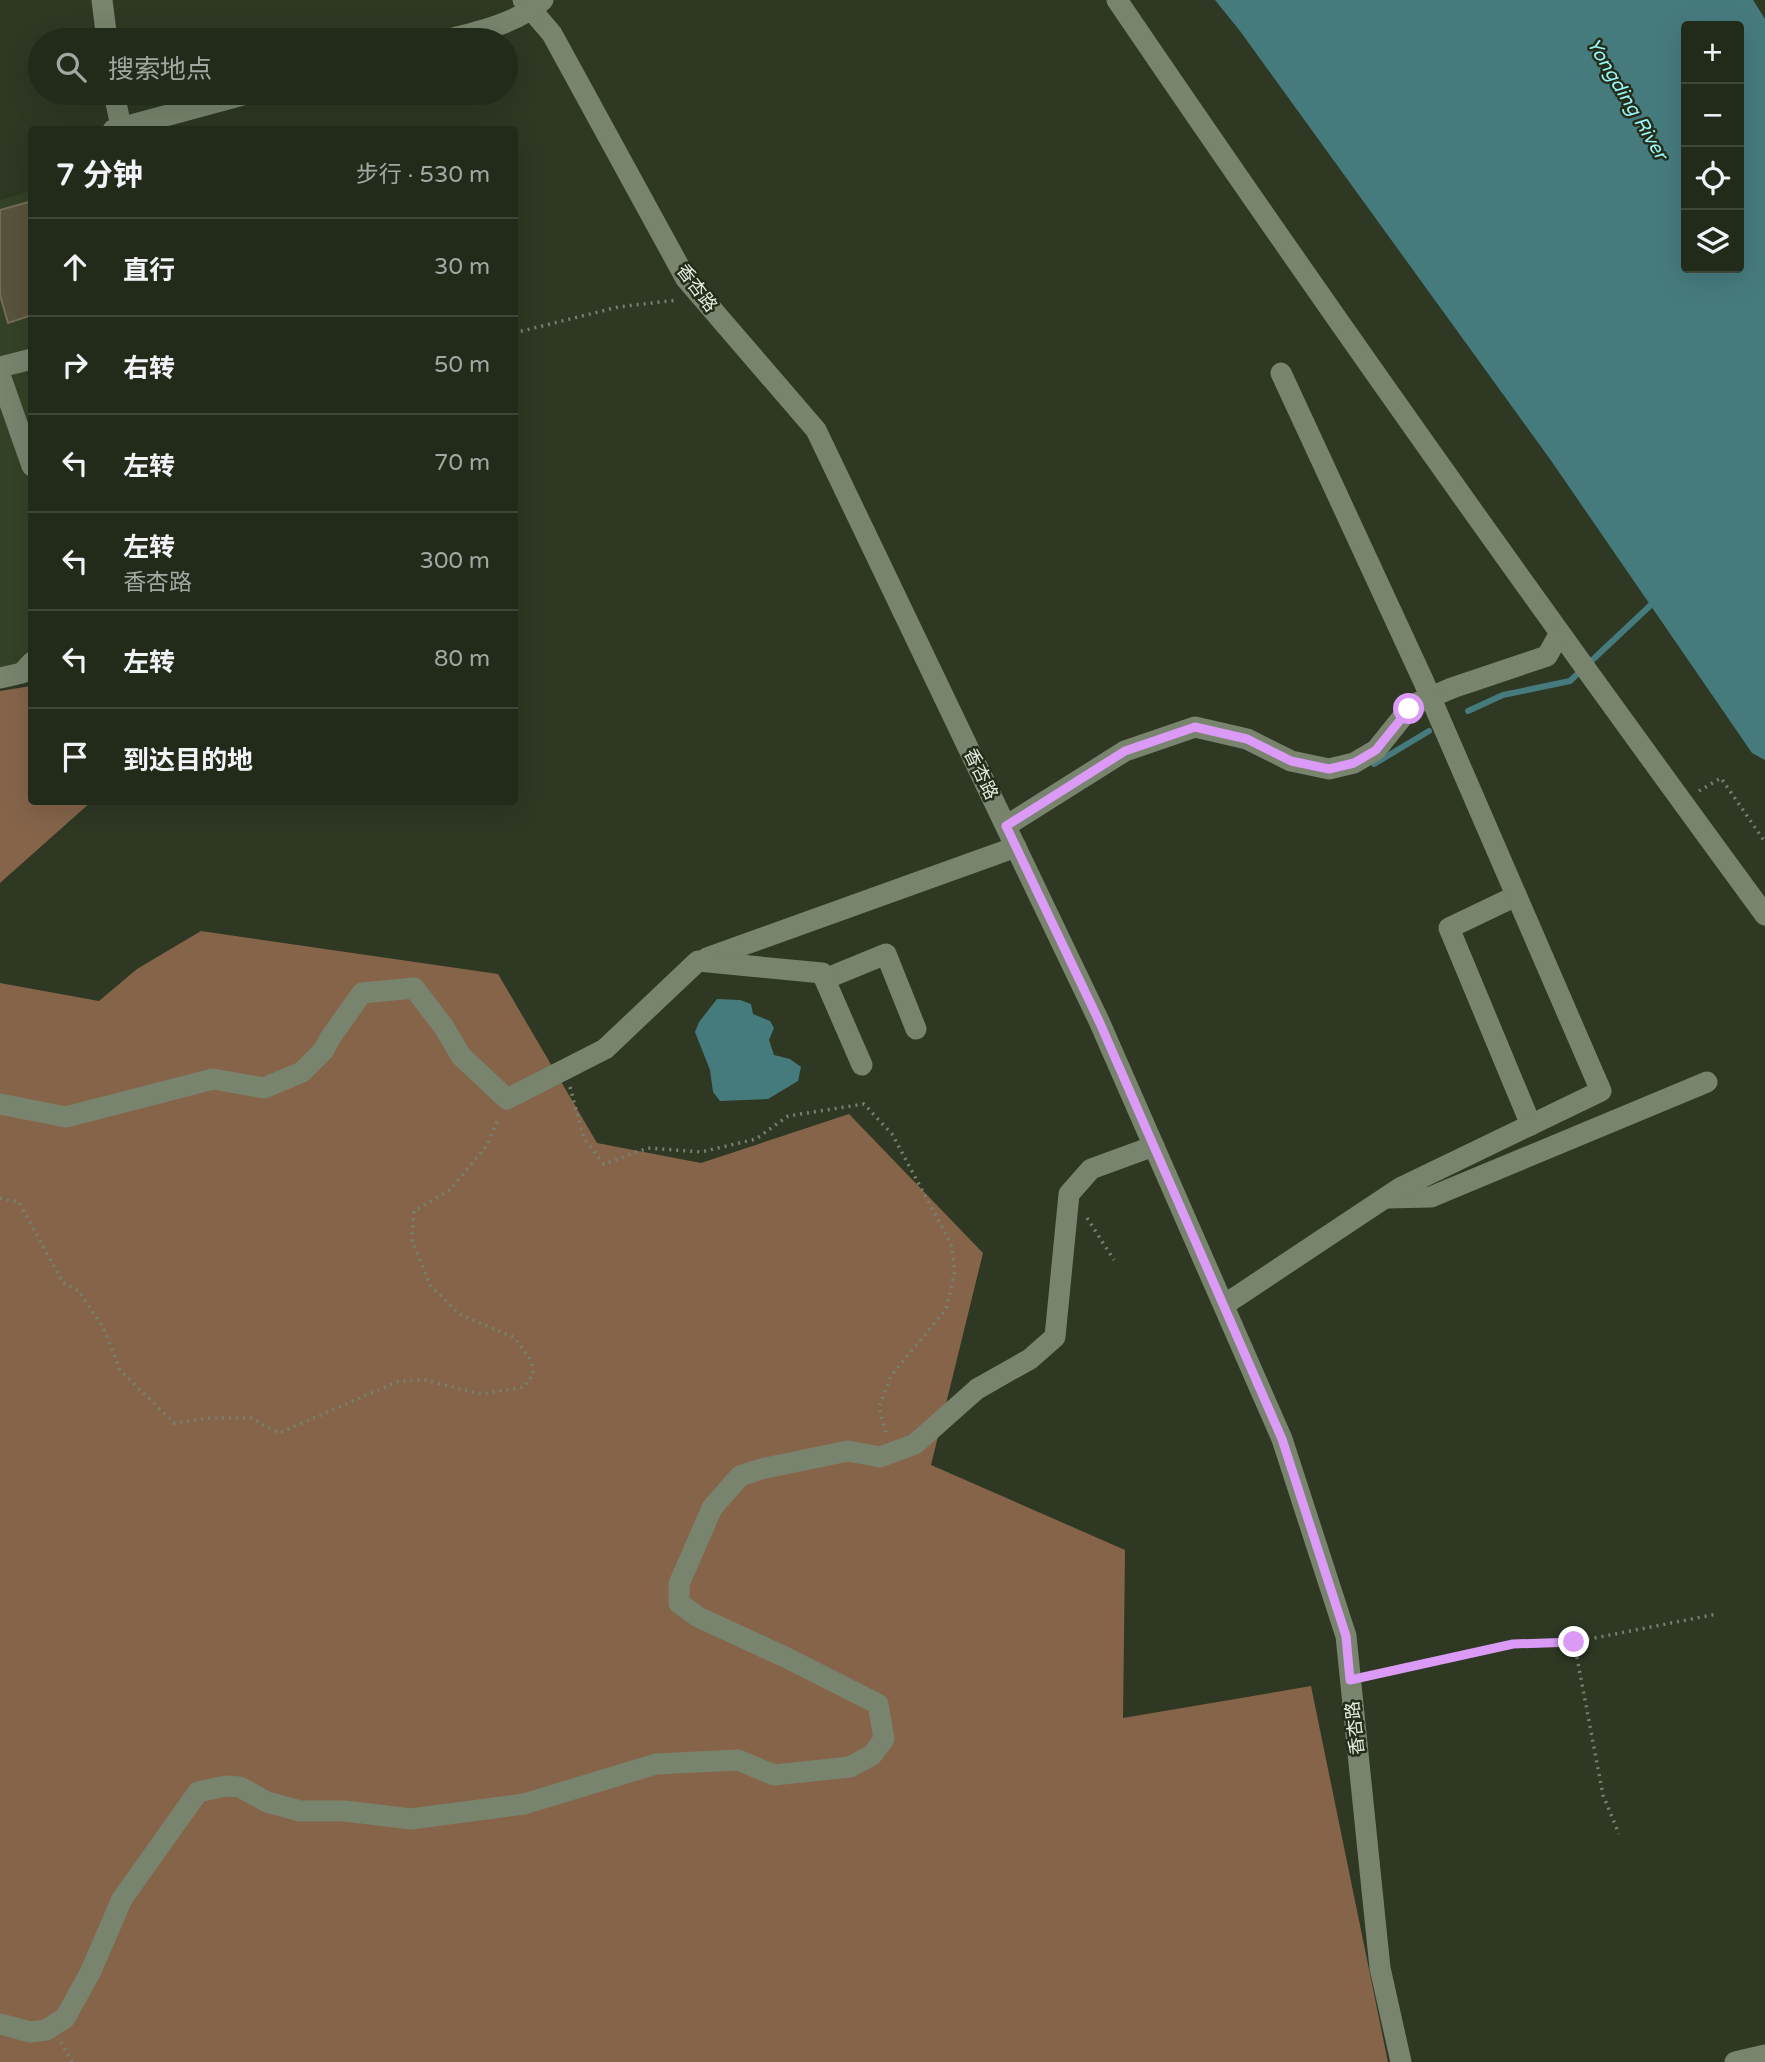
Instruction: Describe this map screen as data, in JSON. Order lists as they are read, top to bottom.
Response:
{
  "streets": {
    "street": ["香杏路"]
  },
  "water": ["Yongding River"],
  "page": {
    "map_buttons": ["+", "−"],
    "search": "搜索地点",
    "heading": ["7 分钟", "步行 · 530 m"],
    "list": [
      ["直行", "30 m"],
      ["右转", "50 m"],
      ["左转", "70 m"],
      ["左转", "香杏路", "300 m"],
      ["左转", "80 m"],
      "到达目的地"
    ]
  }
}
